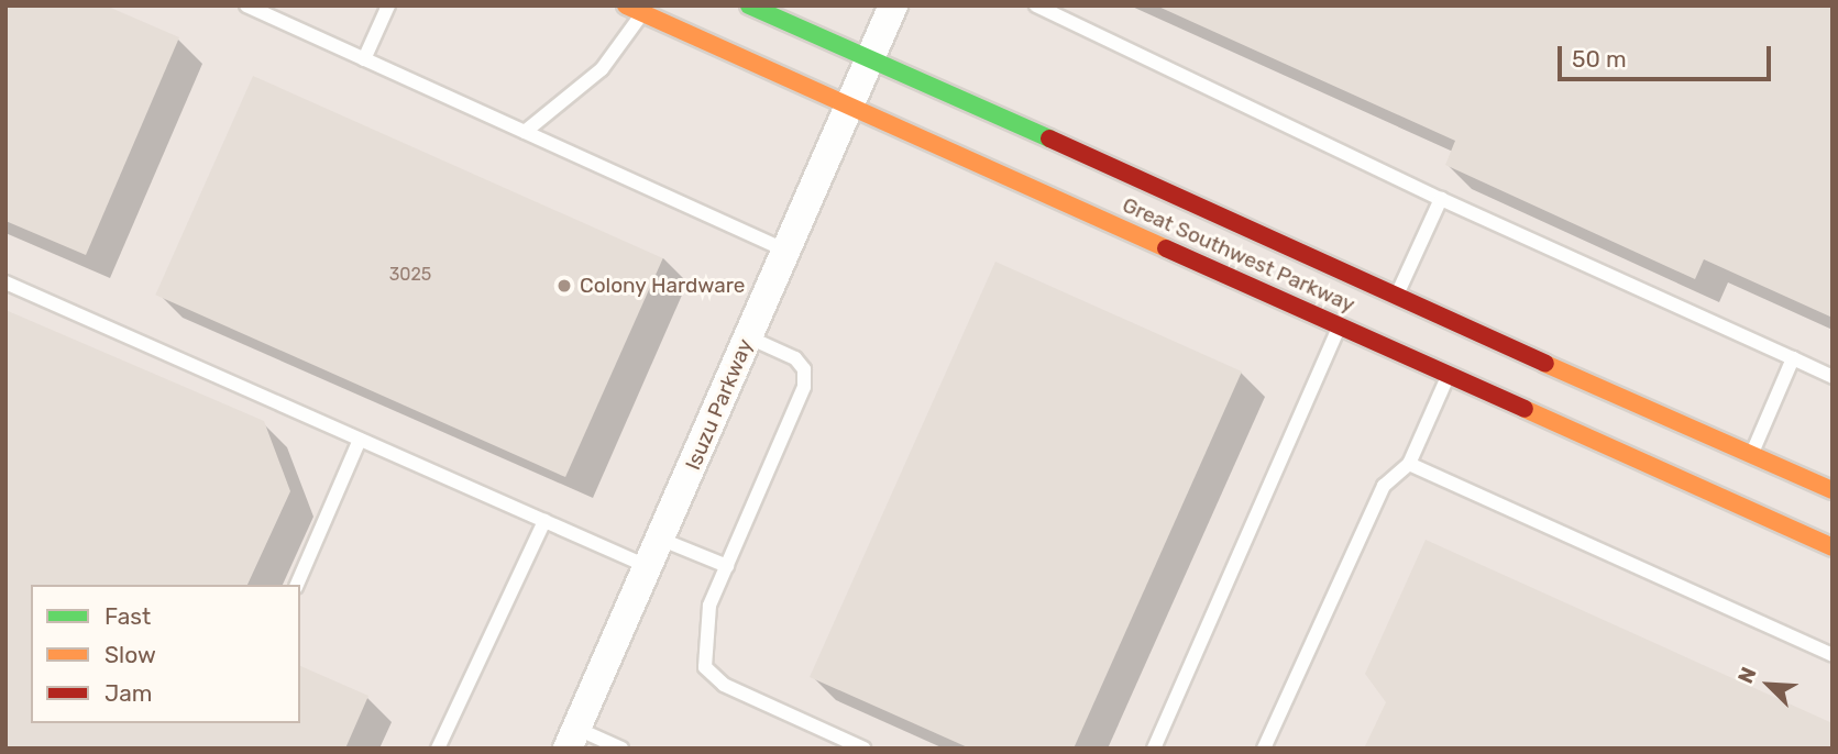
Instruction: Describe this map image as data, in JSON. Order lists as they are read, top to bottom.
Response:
{
  "streets": {
    "street": ["Great Southwest Parkway", "Isuzu Parkway"]
  },
  "crossings": [
    ["Great Southwest Parkway", "Isuzu Parkway"]
  ],
  "places": ["Colony Hardware"],
  "house_numbers": ["3025"],
  "legend": ["Fast", "Slow", "Jam"],
  "scale_bar": "50 m",
  "north": "top left"
}
